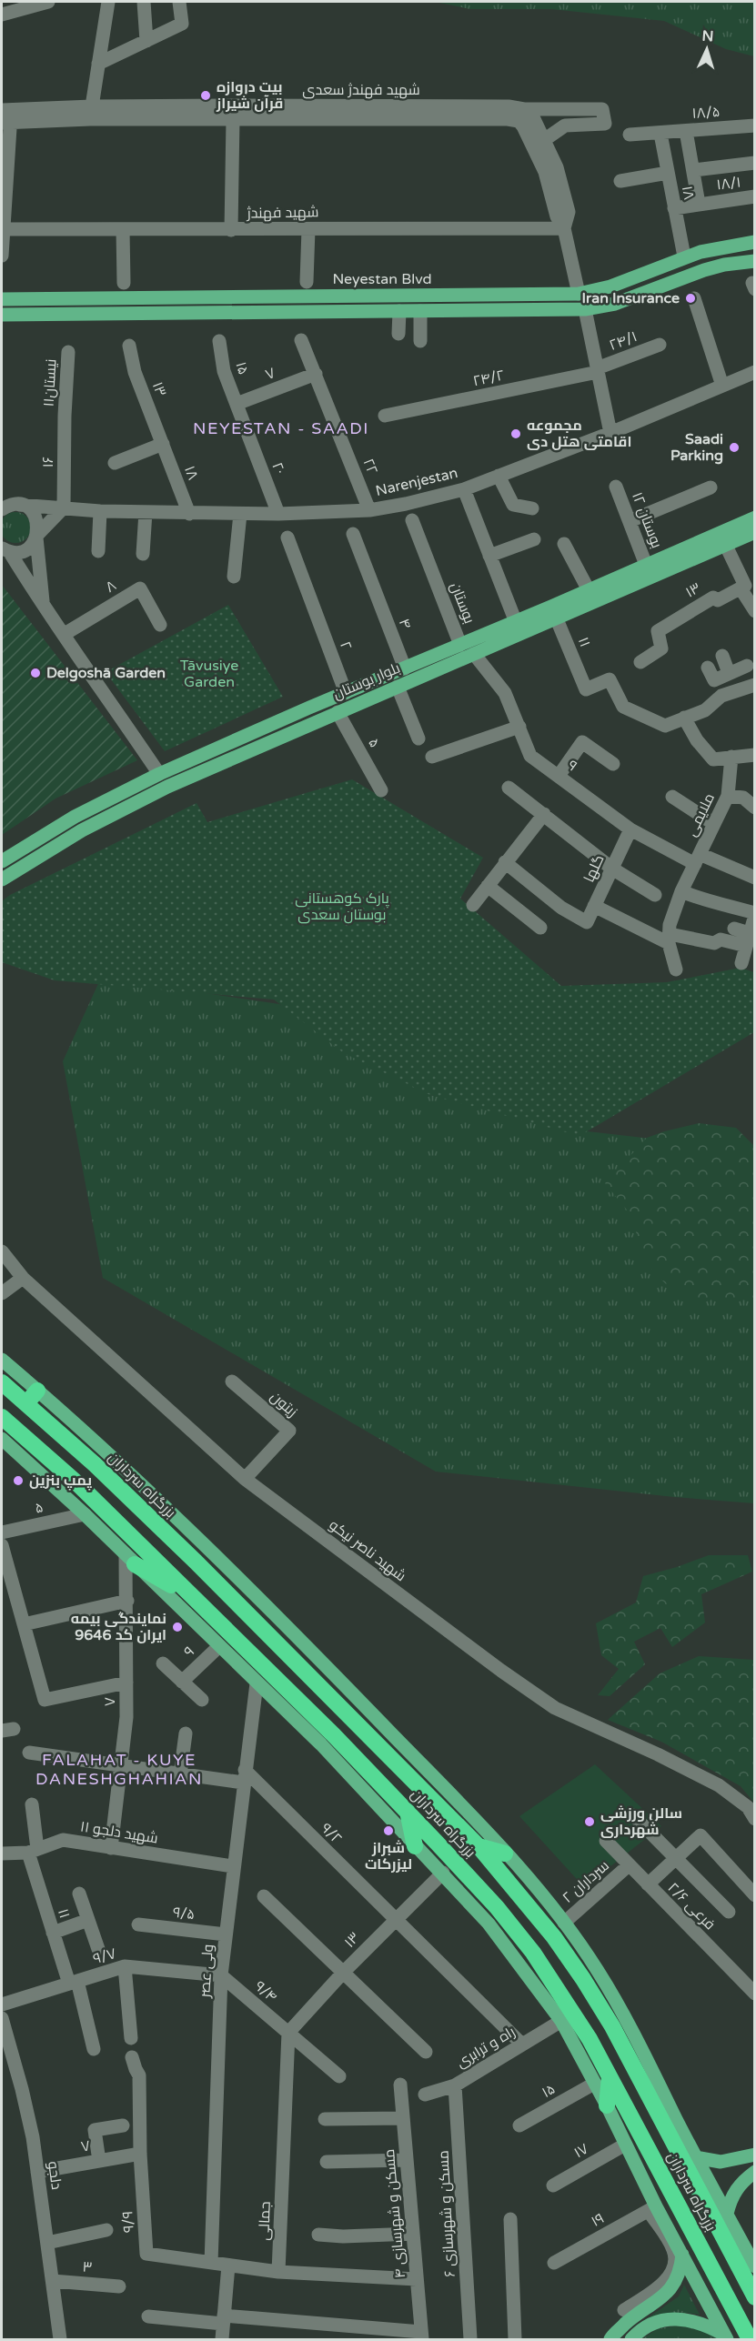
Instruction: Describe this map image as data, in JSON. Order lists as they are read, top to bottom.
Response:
{
  "streets": {
    "highway": ["بزرگراه سرداران"],
    "main road": ["Neyestan Blvd", "بلوار بوستان"],
    "street": [
      "شهید فهندژ سعدی",
      "۱۸/۵",
      "۱۸/۱",
      "۱۸",
      "شهید فهندژ",
      "۲۴/۱",
      "۱۵",
      "۷",
      "۲۴/۲",
      "۱۱نیستان",
      "۱۳",
      "۱۶",
      "۲۲",
      "۲۰",
      "Narenjestan",
      "بوستان ۱۲",
      "۸",
      "بوستان",
      "۴",
      "۱۱",
      "۲",
      "۵",
      "۹",
      "ملایمی",
      "گلها",
      "زیتون",
      "شهید ناصر نیکو",
      "شهید دلجو ۱۱",
      "۹/۲",
      "سرداران ۲",
      "فرعی ۲/۶",
      "۹/۵",
      "۹/۷",
      "ولی عصر",
      "۹/۴",
      "راه و ترابری",
      "۱۷",
      "دلجو",
      "مسکن و شهرسازی ۴",
      "مسکن و شهرسازی ۶",
      "۱۹",
      "جمالی",
      "۹/۹",
      "۳"
    ]
  },
  "crossings": [
    ["شهید فهندژ سعدی", "شهید فهندژ"],
    ["شهید فهندژ سعدی", "Neyestan Blvd"],
    ["۱۸/۵", "۱۸"],
    ["۱۸/۱", "۱۸"],
    ["۱۸", "Neyestan Blvd"],
    ["۱۸", "۱۳"],
    ["۱۸", "Narenjestan"],
    ["۲۴/۱", "۲۴/۲"],
    ["۱۵", "۷"],
    ["۱۵", "۲۰"],
    ["۷", "۲۲"],
    ["۷", "۲۰"],
    ["۷", "شهید دلجو ۱۱"],
    ["۷", "دلجو"],
    ["۷", "۹/۹"],
    ["۱۱نیستان", "۱۶"],
    ["۱۳", "۹/۲"],
    ["۱۳", "۹/۴"],
    ["۱۳", "جمالی"],
    ["۱۶", "Narenjestan"],
    ["۲۲", "Narenjestan"],
    ["۲۰", "Narenjestan"],
    ["بوستان ۱۲", "بلوار بوستان"],
    ["بوستان", "بلوار بوستان"],
    ["۴", "بلوار بوستان"],
    ["۱۱", "بلوار بوستان"],
    ["۱۱", "شهید دلجو ۱۱"],
    ["۱۱", "۹/۷"],
    ["۲", "بلوار بوستان"],
    ["بلوار بوستان", "۵"],
    ["بلوار بوستان", "۹"],
    ["۹", "ملایمی"],
    ["۹", "گلها"],
    ["زیتون", "شهید ناصر نیکو"],
    ["شهید دلجو ۱۱", "ولی عصر"],
    ["۹/۲", "ولی عصر"],
    ["۹/۲", "راه و ترابری"],
    ["سرداران ۲", "فرعی ۲/۶"],
    ["۹/۵", "ولی عصر"],
    ["۹/۷", "ولی عصر"],
    ["۹/۷", "۹/۴"],
    ["ولی عصر", "۹/۴"],
    ["ولی عصر", "۹/۹"],
    ["۹/۴", "جمالی"],
    ["راه و ترابری", "مسکن و شهرسازی ۶"],
    ["دلجو", "۳"],
    ["جمالی", "۹/۹"]
  ],
  "districts": ["NEYESTAN - SAADI", "FALAHAT - KUYE DANESHGHAHIAN"],
  "parks": ["Tāvusiye Garden", "پارک کوهستانی بوستان سعدی"],
  "places": [
    "بیت دروازه قرآن شیراز",
    "Iran Insurance",
    "مجموعه اقامتی هتل دی",
    "Saadi Parking",
    "Delgoshā Garden",
    "پمپ بنزین",
    "نمایندگی بیمه ایران کد 9646",
    "سالن ورزشی شهرداری",
    "شبراز لیزرکات"
  ],
  "north": "top"
}
